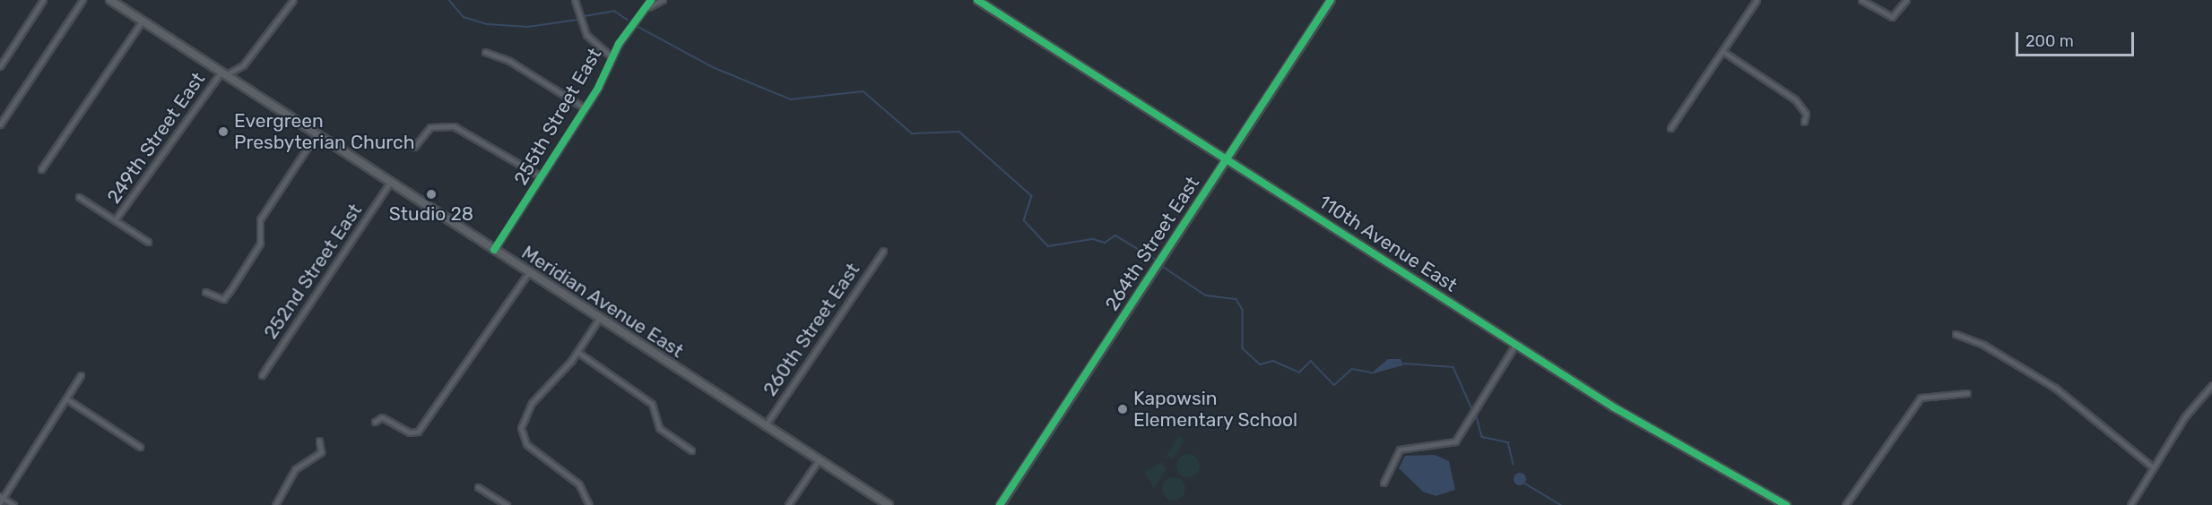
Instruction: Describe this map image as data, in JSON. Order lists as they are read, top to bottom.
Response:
{
  "streets": {
    "main road": ["Meridian Avenue East"],
    "street": [
      "255th Street East",
      "249th Street East",
      "264th Street East",
      "110th Avenue East",
      "252nd Street East",
      "260th Street East"
    ]
  },
  "crossings": [
    ["255th Street East", "Meridian Avenue East"],
    ["249th Street East", "Meridian Avenue East"],
    ["264th Street East", "110th Avenue East"],
    ["252nd Street East", "Meridian Avenue East"],
    ["Meridian Avenue East", "260th Street East"]
  ],
  "places": ["Evergreen Presbyterian Church", "Studio 28", "Kapowsin Elementary School"],
  "scale_bar": "200 m"
}
